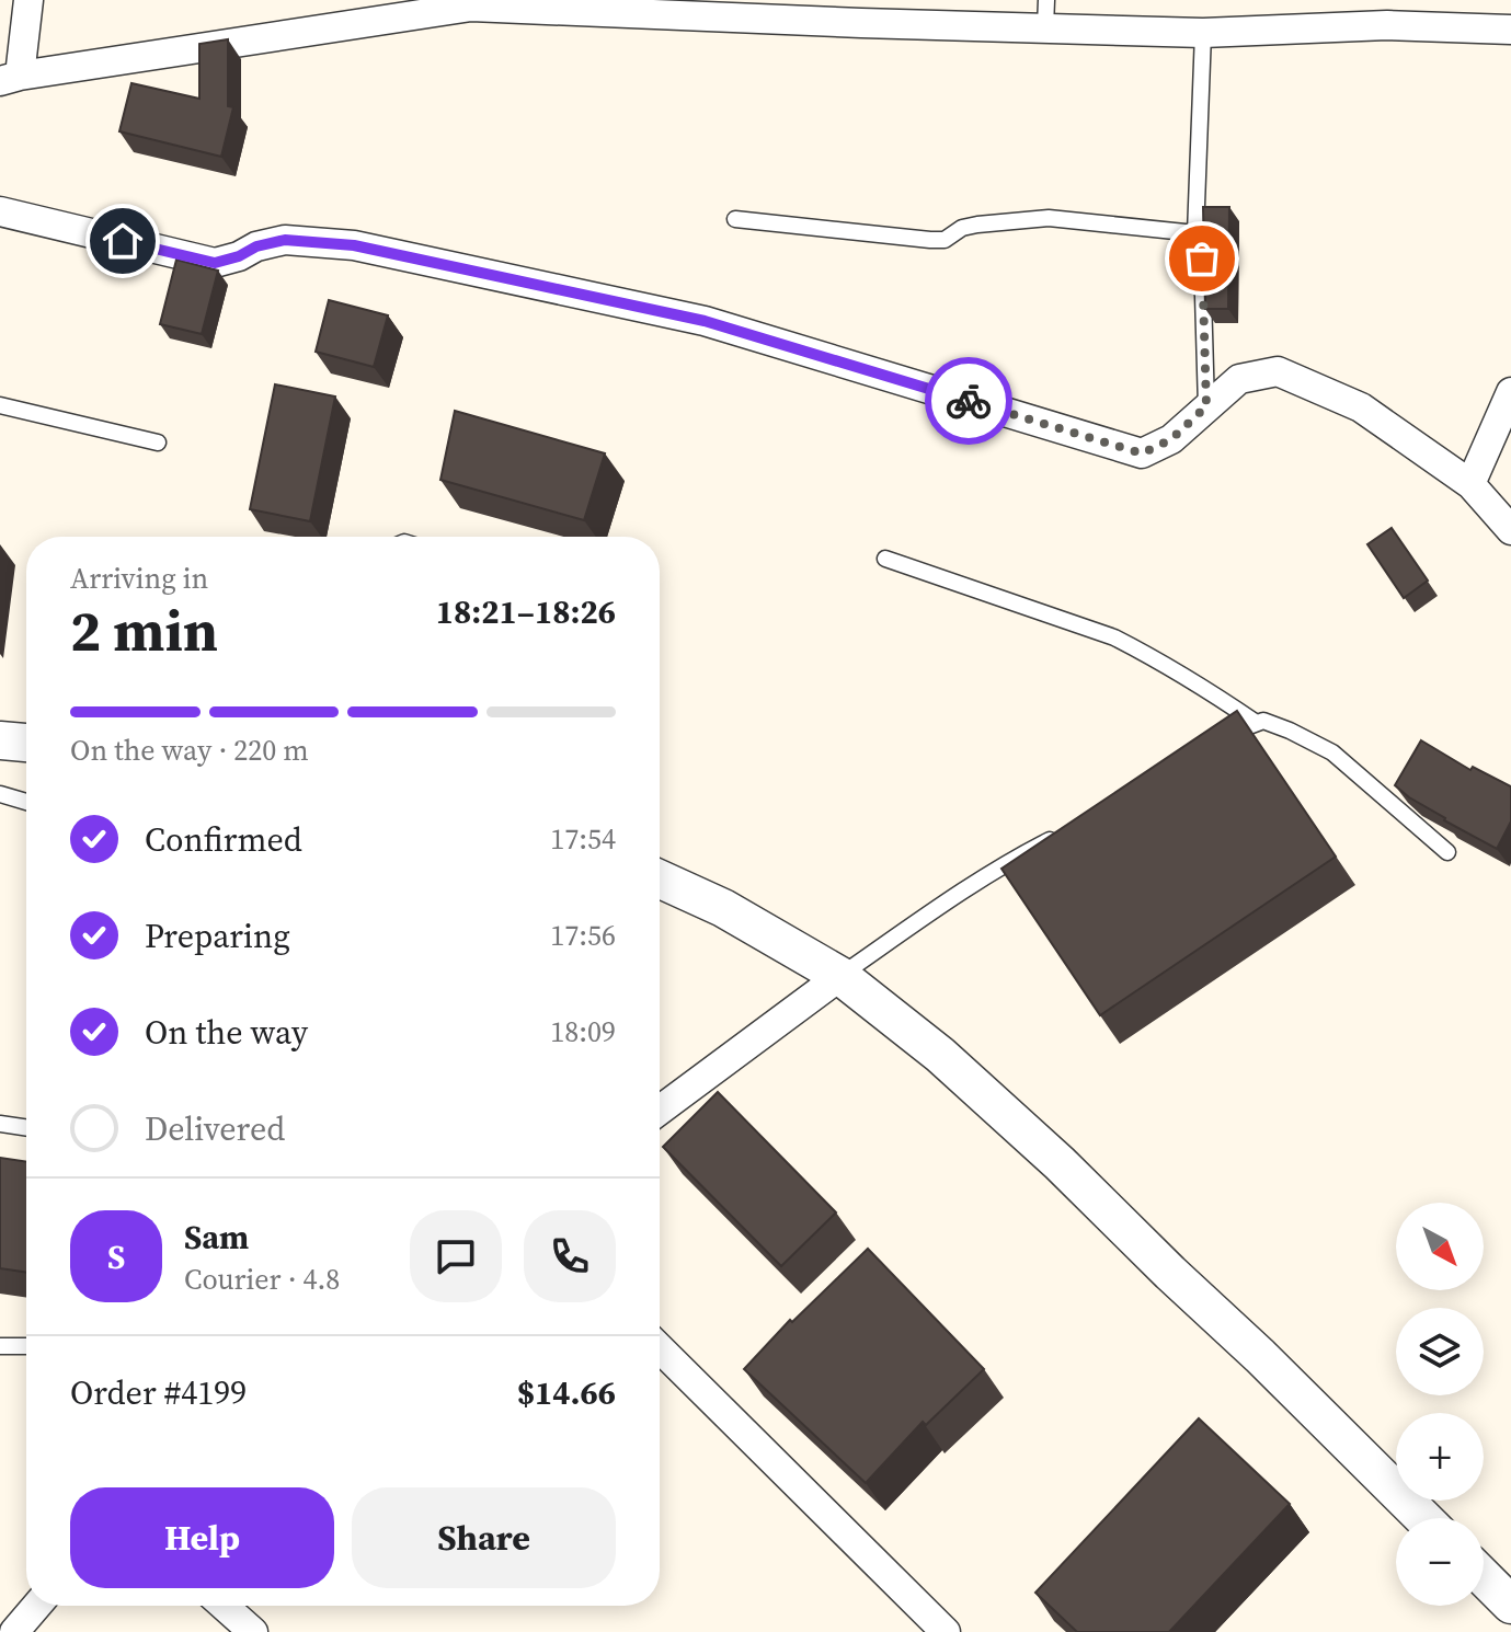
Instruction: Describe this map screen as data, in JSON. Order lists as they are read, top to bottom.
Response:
{
  "north": "bottom right",
  "page": {
    "heading": ["2 min", "Arriving in", "18:21–18:26"],
    "panel": [
      "Sam",
      "Courier · 4.8",
      "Order #4199",
      "$14.66"
    ],
    "bar": "On the way · 220 m",
    "list": [
      ["Confirmed", "17:54"],
      ["Preparing", "17:56"],
      ["On the way", "18:09"],
      "Delivered"
    ],
    "map_buttons": ["+", "−"],
    "round": "S",
    "buttons": ["Help", "Share"]
  }
}
